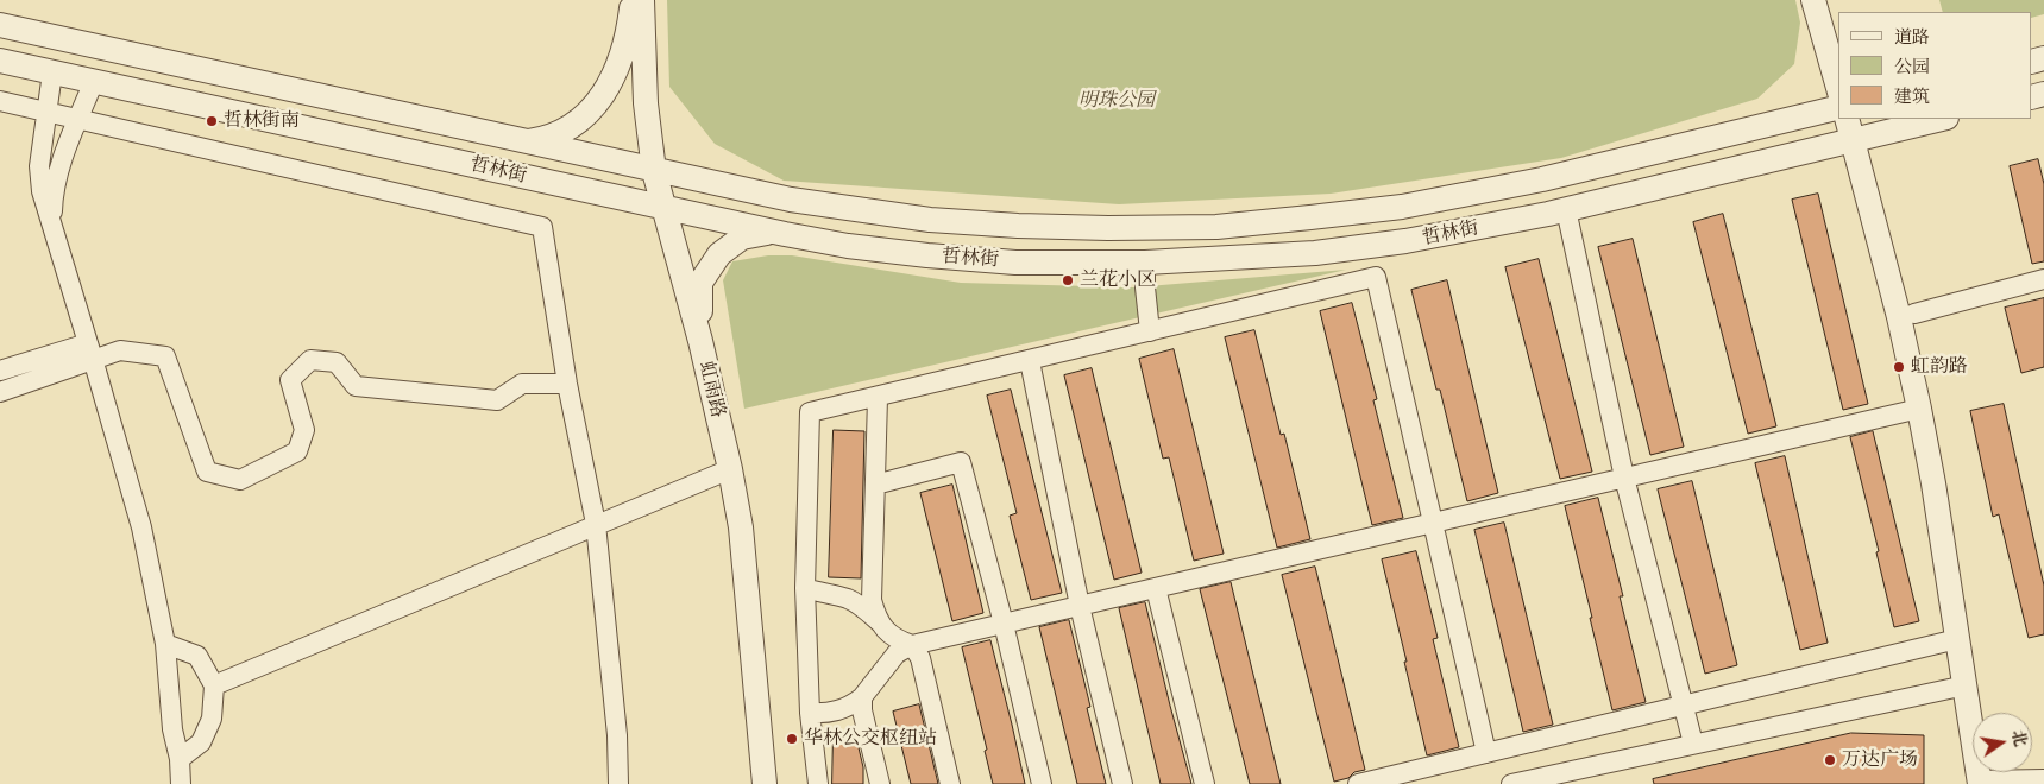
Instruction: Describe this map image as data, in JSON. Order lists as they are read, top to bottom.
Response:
{
  "streets": {
    "street": ["哲林街", "虹雨路"]
  },
  "crossings": [
    ["哲林街", "虹雨路"]
  ],
  "parks": ["明珠公园"],
  "places": [
    "哲林街南",
    "兰花小区",
    "虹韵路",
    "华林公交枢纽站",
    "万达广场"
  ],
  "legend": ["道路", "公园", "建筑"],
  "north": "right"
}
